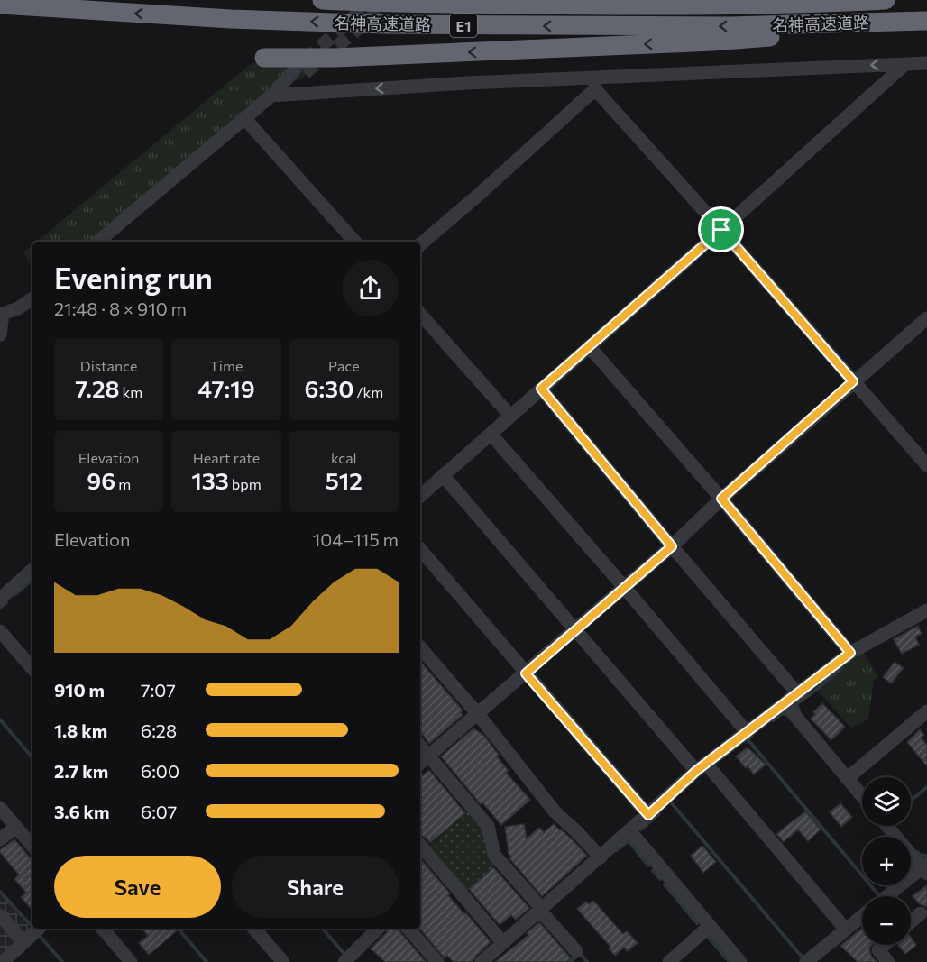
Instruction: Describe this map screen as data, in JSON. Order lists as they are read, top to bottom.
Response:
{
  "streets": {
    "highway": ["名神高速道路", "E1"]
  },
  "page": {
    "heading": ["Evening run", "21:48 · 8 × 910 m"],
    "stats": [
      ["Distance", "7.28 km"],
      ["Time", "47:19"],
      ["Pace", "6:30 /km"],
      ["Elevation", "96 m"],
      ["Heart rate", "133 bpm"],
      ["kcal", "512"]
    ],
    "chart": ["Elevation", "104–115 m"],
    "list": [
      {
        "name": "910 m",
        "note": "7:07"
      },
      {
        "name": "1.8 km",
        "note": "6:28"
      },
      {
        "name": "2.7 km",
        "note": "6:00"
      },
      {
        "name": "3.6 km",
        "note": "6:07"
      }
    ],
    "map_buttons": ["+", "−"],
    "buttons": ["Save", "Share"]
  }
}
